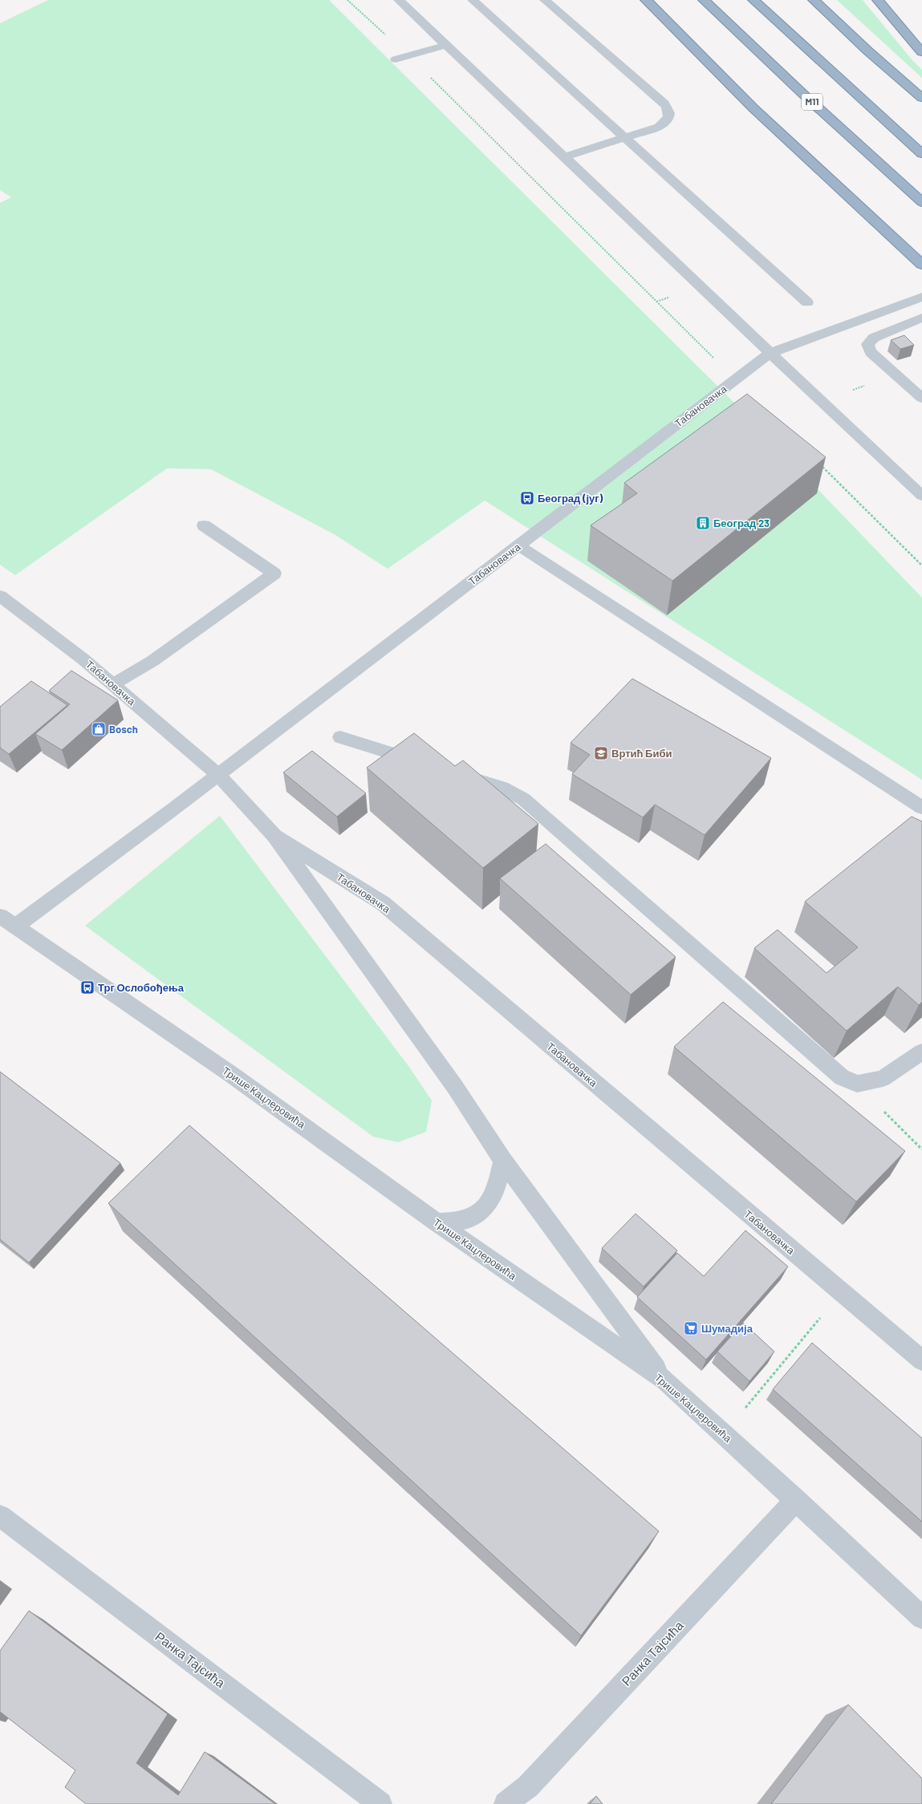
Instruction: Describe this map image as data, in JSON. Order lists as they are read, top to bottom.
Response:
{
  "streets": {
    "highway": ["M11"],
    "street": ["Табановачка", "Трише Кацлеровића", "Ранка Тајсића"]
  },
  "crossings": [
    ["Трише Кацлеровића", "Ранка Тајсића"]
  ],
  "places": {
    "bus stop": ["Београд (југ)", "Трг Ослобођења"],
    "building": ["Београд 23"],
    "shop": ["Bosch"],
    "school or university": ["Вртић Биби"],
    "supermarket": ["Шумадија"]
  }
}
